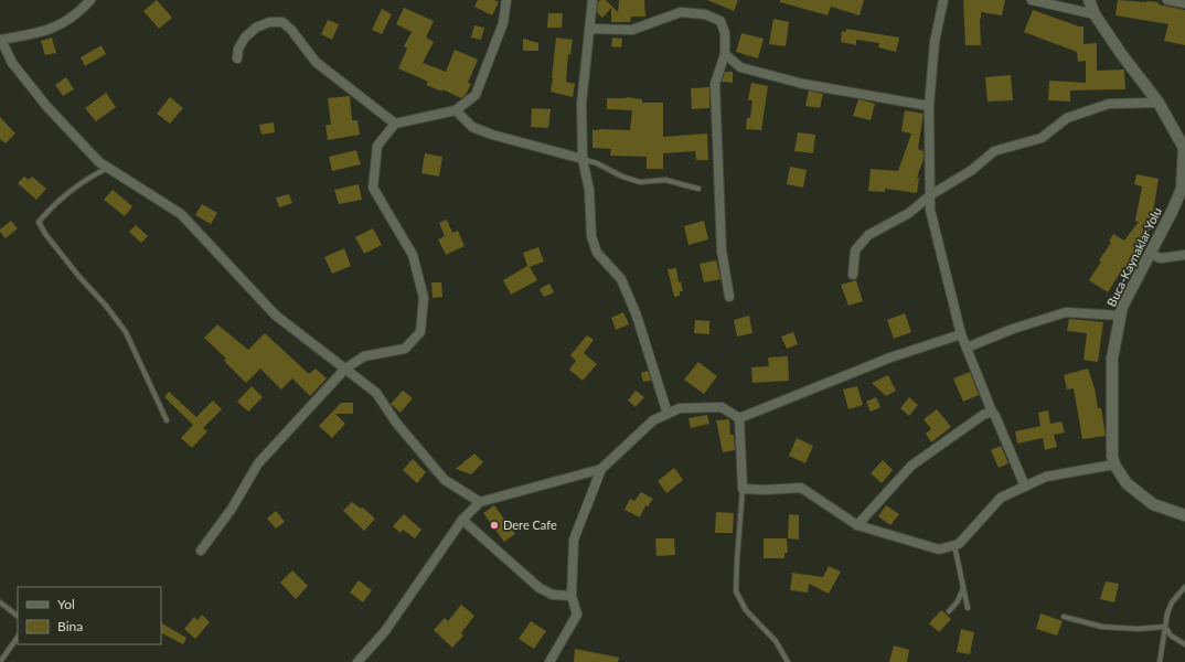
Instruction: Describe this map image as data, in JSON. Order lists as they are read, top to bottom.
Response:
{
  "streets": {
    "street": ["Buca-Kaynaklar Yolu"]
  },
  "places": ["Dere Cafe"],
  "legend": ["Yol", "Bina"]
}
